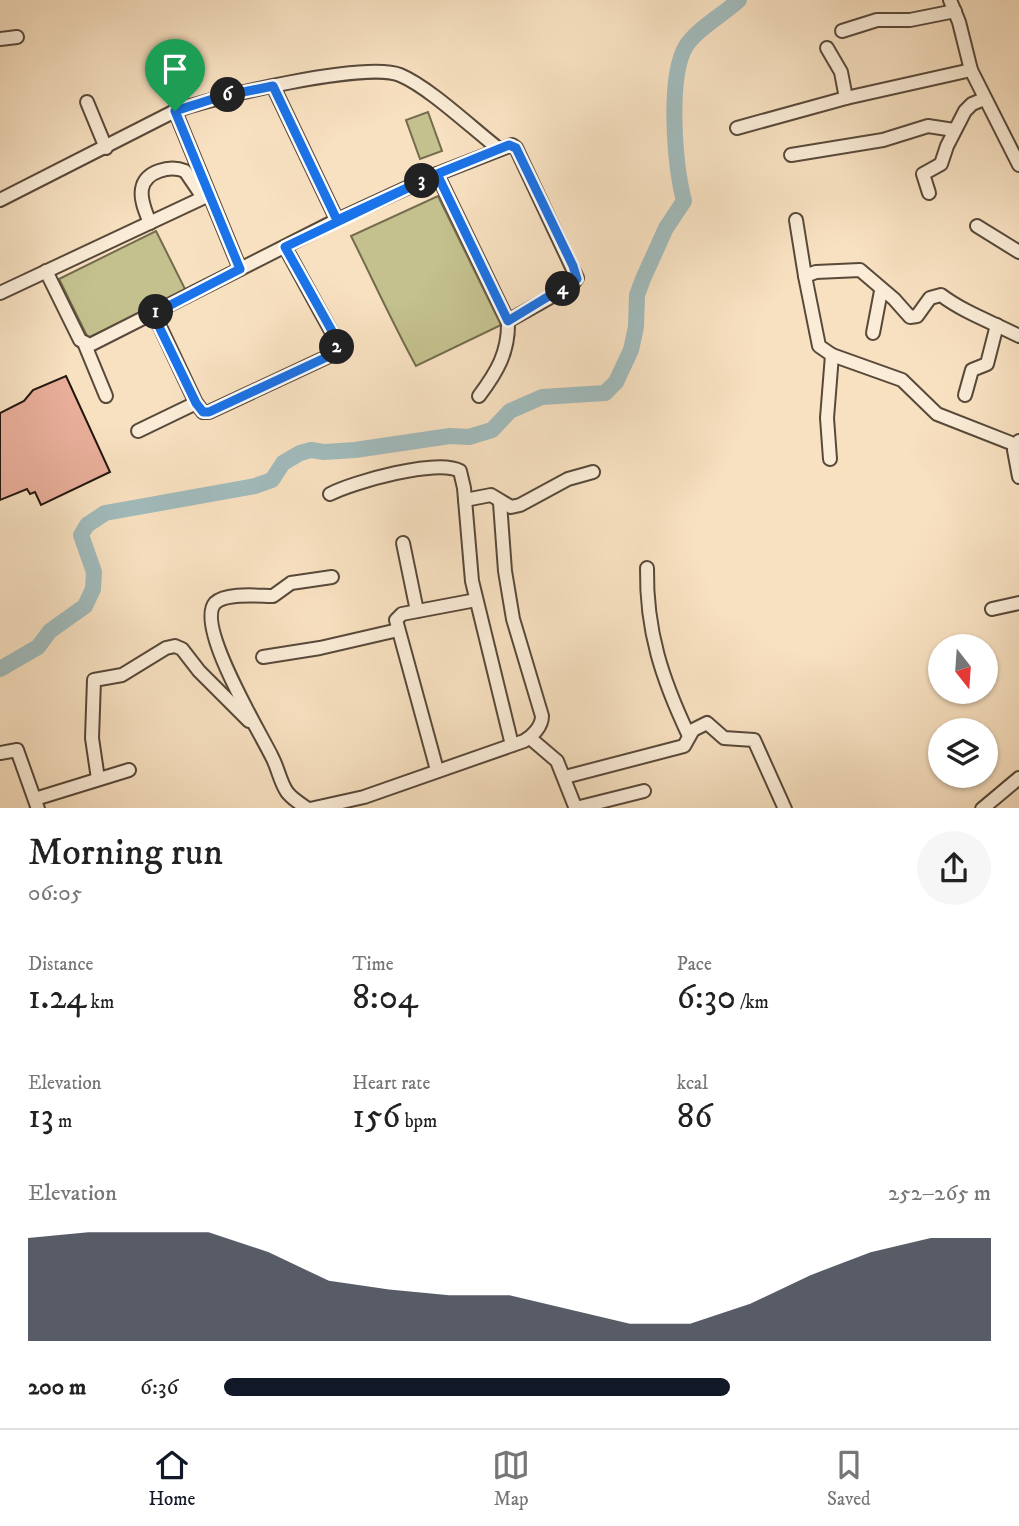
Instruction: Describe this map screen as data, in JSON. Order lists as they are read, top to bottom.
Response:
{
  "north": "bottom",
  "page": {
    "pins": [
      "6",
      "3",
      "4",
      "1",
      "2"
    ],
    "heading": ["Morning run", "06:05"],
    "stats": [
      ["Distance", "1.24 km"],
      ["Time", "8:04"],
      ["Pace", "6:30 /km"],
      ["Elevation", "13 m"],
      ["Heart rate", "156 bpm"],
      ["kcal", "86"]
    ],
    "chart": ["Elevation", "252–265 m"],
    "list": [
      {
        "name": "200 m",
        "note": "6:36"
      }
    ],
    "tabs": ["Home", "Map", "Saved"]
  }
}
